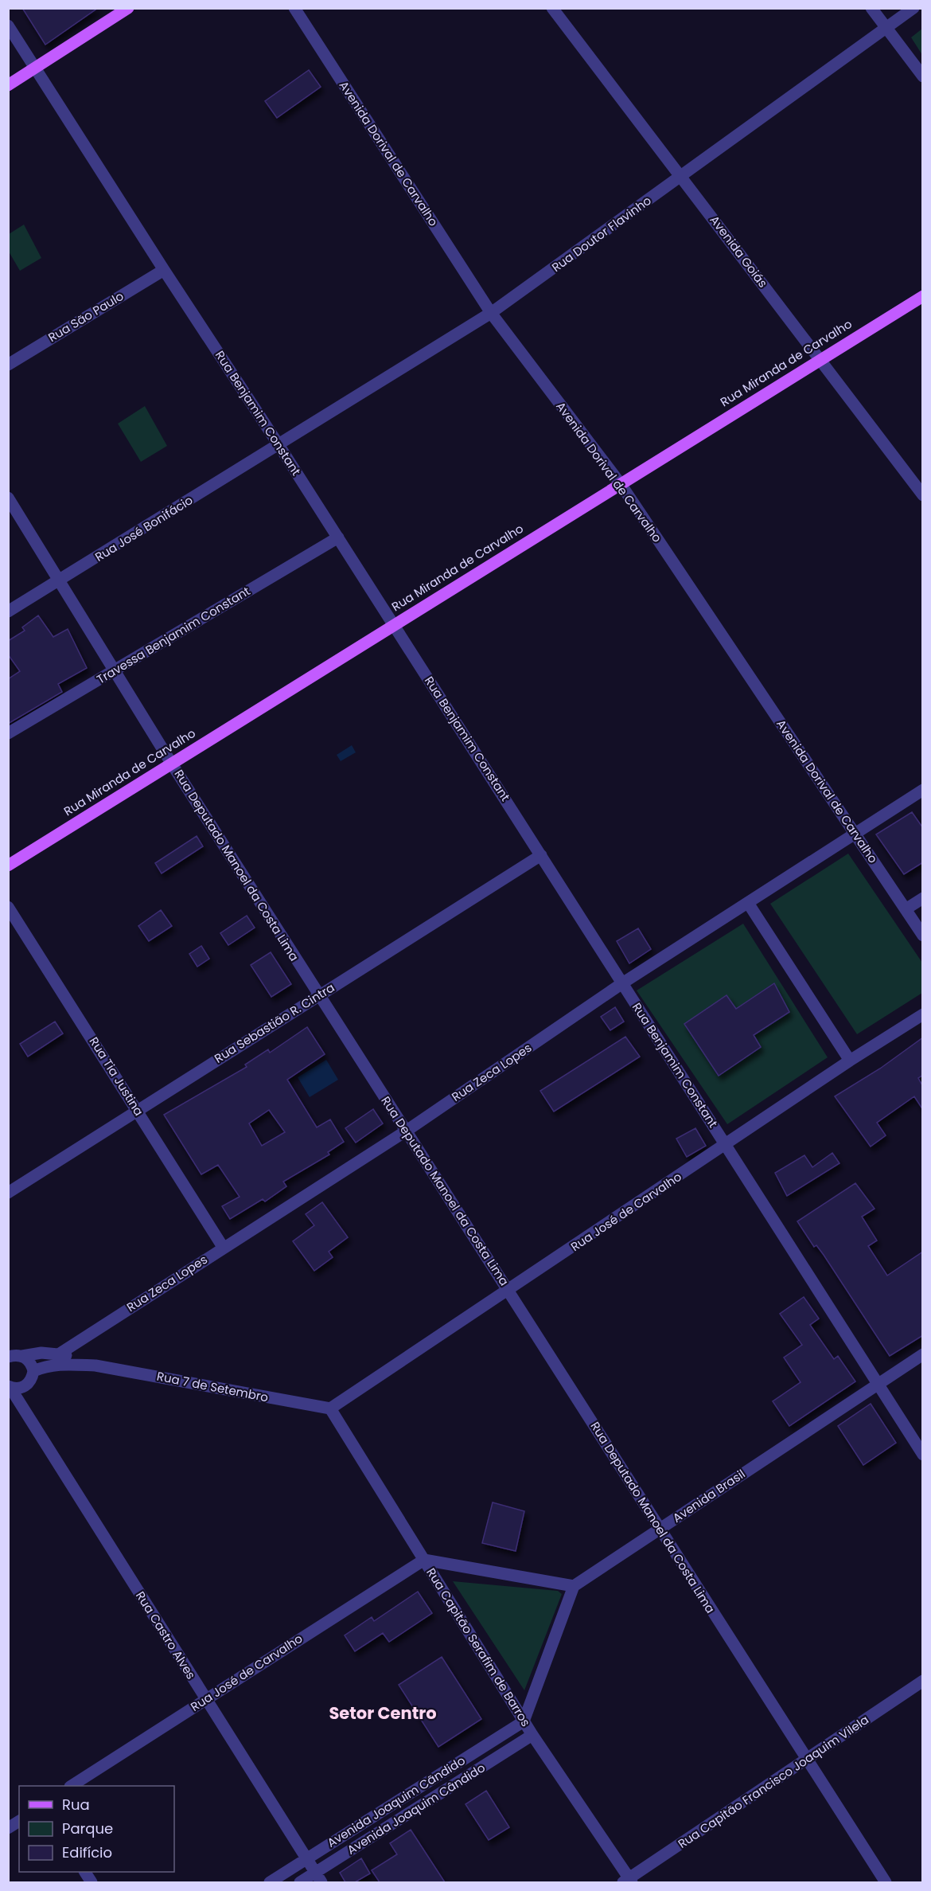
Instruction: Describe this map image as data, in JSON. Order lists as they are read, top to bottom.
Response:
{
  "streets": {
    "main road": ["Rua Miranda de Carvalho"],
    "street": [
      "Avenida Dorival de Carvalho",
      "Rua Doutor Flavinho",
      "Avenida Goiás",
      "Rua São Paulo",
      "Rua Benjamim Constant",
      "Rua José Bonifácio",
      "Travessa Benjamim Constant",
      "Rua Deputado Manoel da Costa Lima",
      "Rua Sebastião R. Cintra",
      "Rua Zeca Lopes",
      "Rua Tia Justina",
      "Rua José de Carvalho",
      "Rua 7 de Setembro",
      "Avenida Brasil",
      "Rua Castro Alves",
      "Rua Capitão Serafim de Barros",
      "Rua Capitão Francisco Joaquim Vilela",
      "Avenida Joaquim Cãndido",
      "Avenida Joaquim Cândido"
    ]
  },
  "crossings": [
    ["Avenida Dorival de Carvalho", "Rua Doutor Flavinho"],
    ["Avenida Dorival de Carvalho", "Rua Miranda de Carvalho"],
    ["Avenida Dorival de Carvalho", "Rua Zeca Lopes"],
    ["Rua Doutor Flavinho", "Avenida Goiás"],
    ["Rua Doutor Flavinho", "Rua Benjamim Constant"],
    ["Rua Doutor Flavinho", "Rua José Bonifácio"],
    ["Avenida Goiás", "Rua Miranda de Carvalho"],
    ["Rua São Paulo", "Rua Benjamim Constant"],
    ["Rua Miranda de Carvalho", "Rua Benjamim Constant"],
    ["Rua Miranda de Carvalho", "Rua Deputado Manoel da Costa Lima"],
    ["Rua Benjamim Constant", "Rua José Bonifácio"],
    ["Rua Benjamim Constant", "Travessa Benjamim Constant"],
    ["Rua Benjamim Constant", "Rua Sebastião R. Cintra"],
    ["Rua Benjamim Constant", "Rua Zeca Lopes"],
    ["Rua Benjamim Constant", "Rua José de Carvalho"],
    ["Rua Benjamim Constant", "Avenida Brasil"],
    ["Rua José Bonifácio", "Rua Deputado Manoel da Costa Lima"],
    ["Travessa Benjamim Constant", "Rua Deputado Manoel da Costa Lima"],
    ["Rua Deputado Manoel da Costa Lima", "Rua Sebastião R. Cintra"],
    ["Rua Deputado Manoel da Costa Lima", "Rua Zeca Lopes"],
    ["Rua Deputado Manoel da Costa Lima", "Rua José de Carvalho"],
    ["Rua Deputado Manoel da Costa Lima", "Avenida Brasil"],
    ["Rua Deputado Manoel da Costa Lima", "Rua Capitão Francisco Joaquim Vilela"],
    ["Rua Sebastião R. Cintra", "Rua Tia Justina"],
    ["Rua Zeca Lopes", "Rua Tia Justina"],
    ["Rua Zeca Lopes", "Rua 7 de Setembro"],
    ["Rua José de Carvalho", "Rua 7 de Setembro"],
    ["Rua José de Carvalho", "Rua Castro Alves"],
    ["Rua José de Carvalho", "Rua Capitão Serafim de Barros"],
    ["Rua 7 de Setembro", "Rua Capitão Serafim de Barros"],
    ["Rua Castro Alves", "Avenida Joaquim Cãndido"],
    ["Rua Castro Alves", "Avenida Joaquim Cândido"],
    ["Rua Capitão Serafim de Barros", "Rua Capitão Francisco Joaquim Vilela"],
    ["Rua Capitão Serafim de Barros", "Avenida Joaquim Cãndido"],
    ["Rua Capitão Serafim de Barros", "Avenida Joaquim Cândido"]
  ],
  "districts": ["Setor Centro"],
  "legend": ["Rua", "Parque", "Edifício"]
}
